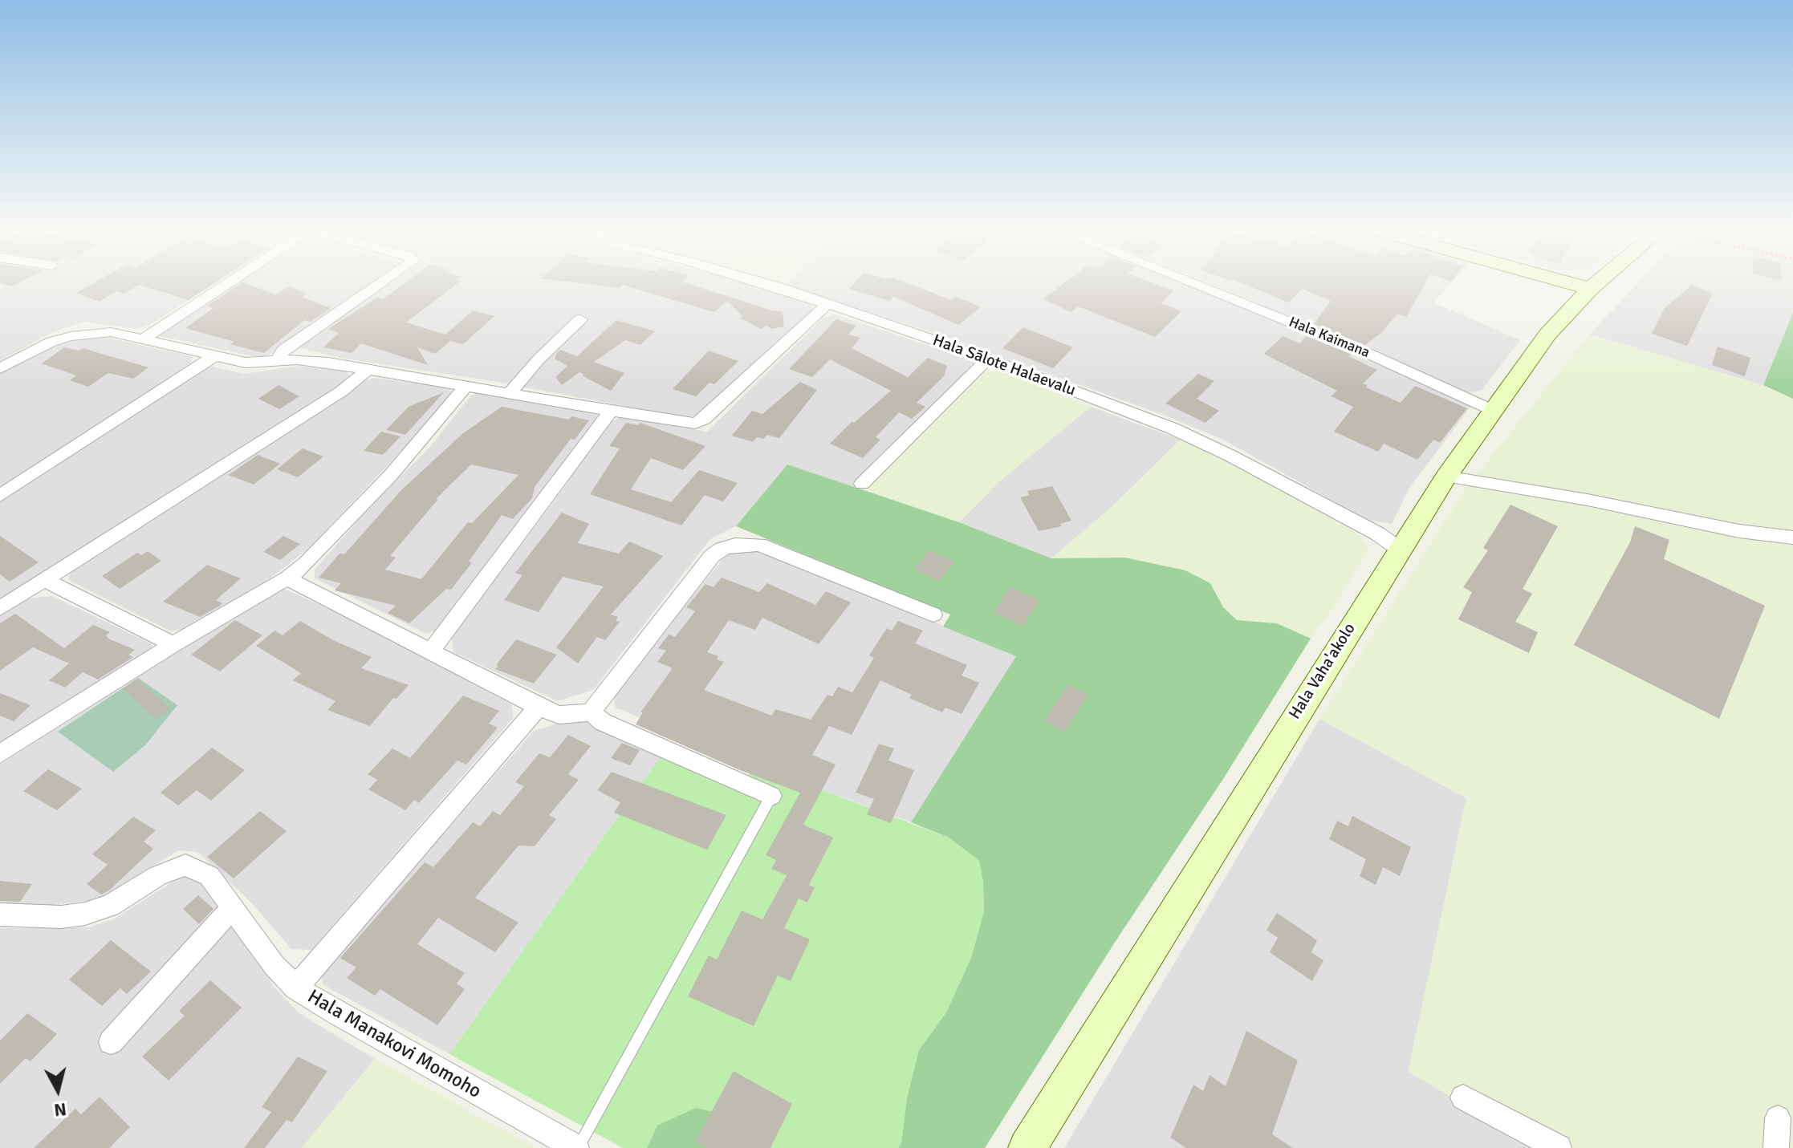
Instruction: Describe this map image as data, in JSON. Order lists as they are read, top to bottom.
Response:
{
  "streets": {
    "main road": ["Hala Vaha'akolo"],
    "street": ["Hala Kaimana", "Hala Sālote Halaevalu", "Hala Manakovi Momoho"]
  },
  "crossings": [
    ["Hala Kaimana", "Hala Vaha'akolo"],
    ["Hala Sālote Halaevalu", "Hala Vaha'akolo"]
  ],
  "north": "bottom"
}
